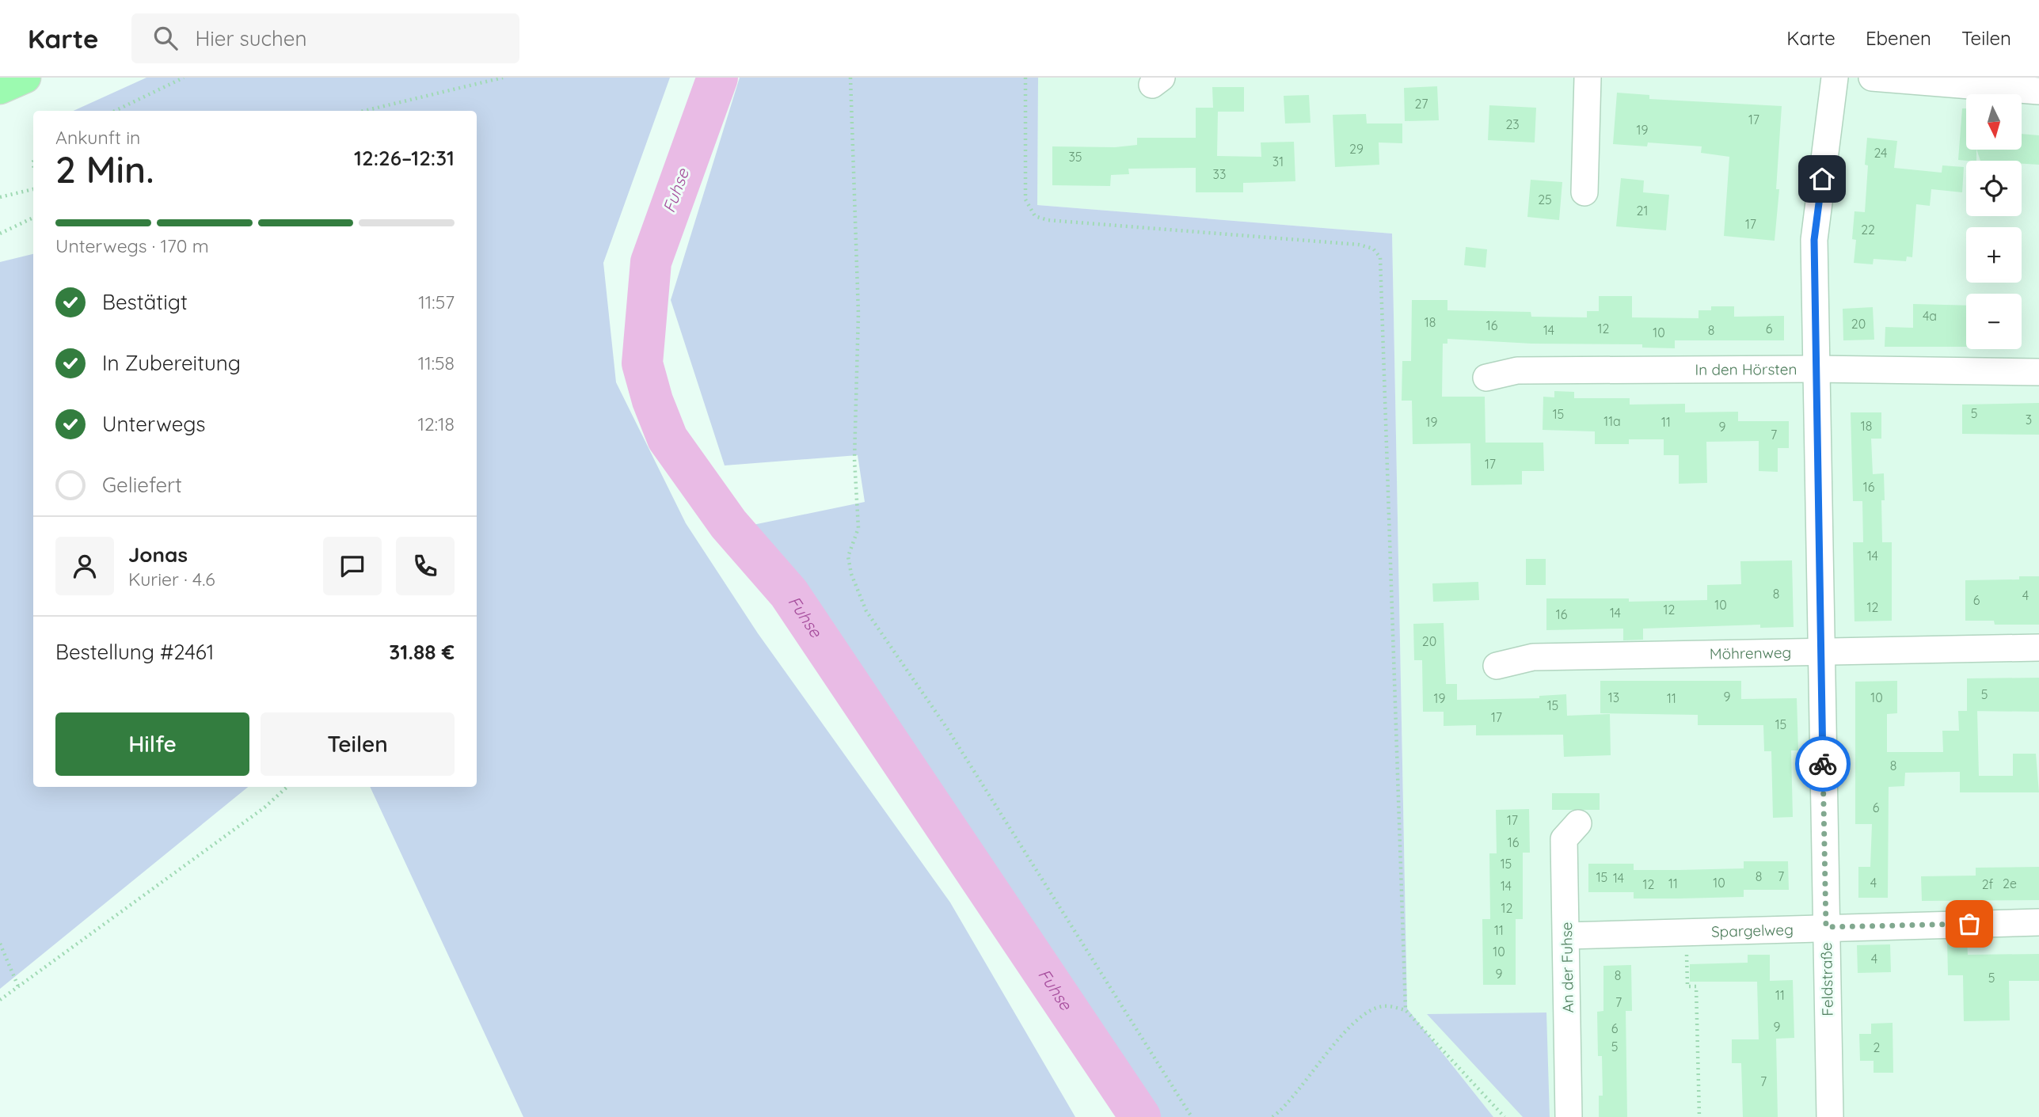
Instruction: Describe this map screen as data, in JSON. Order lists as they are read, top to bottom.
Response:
{
  "streets": {
    "street": [
      "In den Hörsten",
      "Möhrenweg",
      "Spargelweg",
      "An der Fuhse",
      "Feldstraße"
    ]
  },
  "crossings": [
    ["In den Hörsten", "Feldstraße"],
    ["Möhrenweg", "Feldstraße"],
    ["Spargelweg", "An der Fuhse"],
    ["Spargelweg", "Feldstraße"]
  ],
  "water": ["Fuhse"],
  "house_numbers": [
    "27",
    "17",
    "23",
    "19",
    "29",
    "24",
    "35",
    "31",
    "33",
    "25",
    "21",
    "17",
    "22",
    "4a",
    "18",
    "20",
    "16",
    "12",
    "6",
    "14",
    "8",
    "10",
    "5",
    "15",
    "3",
    "11a",
    "19",
    "11",
    "18",
    "9",
    "7",
    "17",
    "16",
    "14",
    "8",
    "4",
    "6",
    "10",
    "12",
    "12",
    "14",
    "16",
    "20",
    "5",
    "9",
    "13",
    "10",
    "19",
    "11",
    "15",
    "17",
    "15",
    "8",
    "6",
    "17",
    "16",
    "15",
    "8",
    "7",
    "15",
    "14",
    "10",
    "4",
    "11",
    "2e",
    "12",
    "2f",
    "14",
    "12",
    "11",
    "10",
    "4",
    "9",
    "8",
    "5",
    "11",
    "7",
    "9",
    "6",
    "5",
    "2",
    "7"
  ],
  "north": "bottom",
  "page": {
    "header": "Karte",
    "search": "Hier suchen",
    "nav": ["Karte", "Ebenen", "Teilen"],
    "map_buttons": ["+", "−"],
    "heading": ["2 Min.", "Ankunft in", "12:26–12:31"],
    "panel": [
      "Jonas",
      "Kurier · 4.6",
      "Bestellung #2461",
      "31.88 €"
    ],
    "bar": "Unterwegs · 170 m",
    "list": [
      ["Bestätigt", "11:57"],
      ["In Zubereitung", "11:58"],
      ["Unterwegs", "12:18"],
      "Geliefert"
    ],
    "buttons": ["Hilfe", "Teilen"]
  }
}
